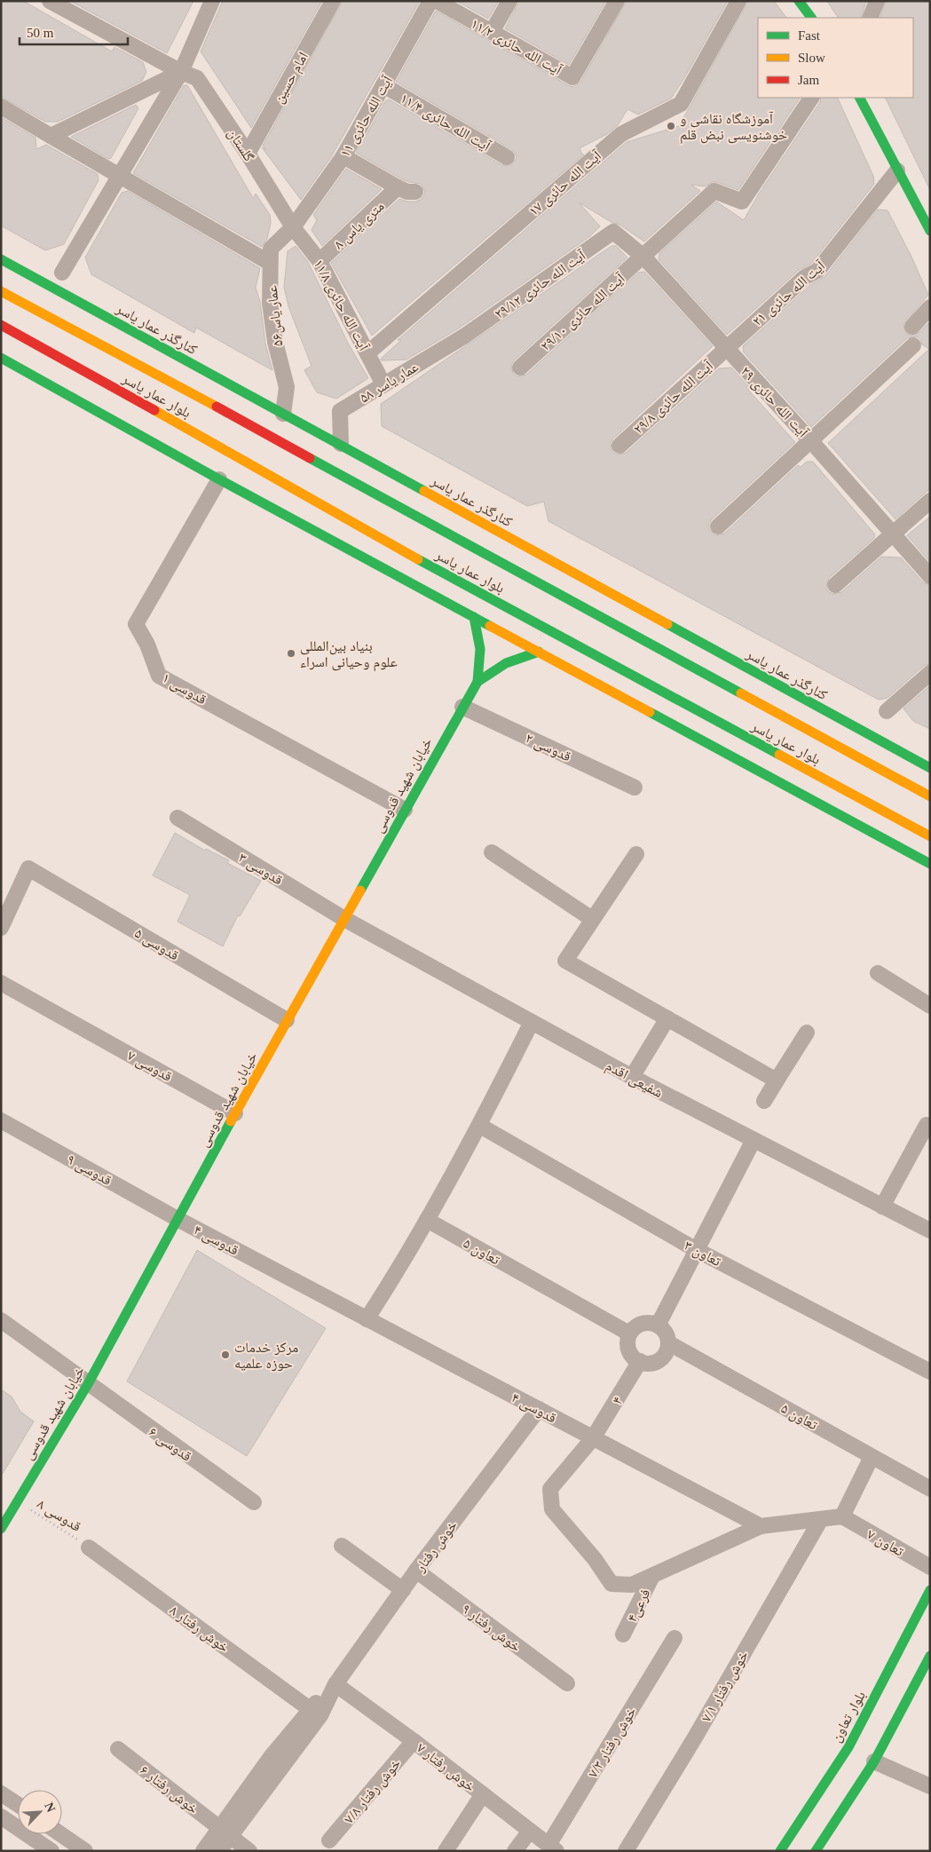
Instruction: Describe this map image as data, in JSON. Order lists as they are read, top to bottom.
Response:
{
  "streets": {
    "main road": [
      "کنارگذر عمار یاسر",
      "بلوار عمار یاسر",
      "خیابان شهید قدوسی",
      "بلوار تعاون"
    ],
    "street": [
      "آیت الله حائری ۱۱/۲",
      "امام حسین",
      "آیت الله حائری ۱۱",
      "آیت الله حائری ۱۱/۴",
      "گلستان",
      "آیت الله حائری ۱۷",
      "۸ متری یاس",
      "آیت الله حائری ۲۹/۱۲",
      "آیت الله حائری ۲۱",
      "آیت الله حائری ۱۱/۸",
      "آیت الله حائری ۲۹/۱۰",
      "عمار یاس۵۶",
      "عمار یاسر ۵۸",
      "آیت الله حائری ۲۹/۸",
      "آیت الله حائری ۲۹",
      "قدوسی ۱",
      "قدوسی ۲",
      "قدوسی ۳",
      "قدوسی ۵",
      "قدوسی ۷",
      "شفیعی اقدم",
      "قدوسی ۹",
      "قدوسی ۴",
      "تعاون ۵",
      "تعاون ۳",
      "۴",
      "قدوسی ۶",
      "تعاون ۷",
      "خوش رفتار",
      "فرعی۴",
      "خوش رفتار ۹",
      "خوش رفتار ۸",
      "خوش رفتار ۷/۱",
      "خوش رفتار ۷/۳",
      "خوش رفتار ۷",
      "خوش رفتار ۶",
      "خوش رفتار ۷/۸"
    ],
    "path": ["قدوسی ۸"]
  },
  "crossings": [
    ["امام حسین", "گلستان"],
    ["آیت الله حائری ۱۱", "آیت الله حائری ۱۱/۴"],
    ["آیت الله حائری ۱۱", "گلستان"],
    ["آیت الله حائری ۱۱", "آیت الله حائری ۱۱/۸"],
    ["آیت الله حائری ۱۱", "عمار یاس۵۶"],
    ["گلستان", "آیت الله حائری ۱۱/۸"],
    ["گلستان", "عمار یاس۵۶"],
    ["آیت الله حائری ۱۷", "آیت الله حائری ۱۱/۸"],
    ["۸ متری یاس", "آیت الله حائری ۱۱/۸"],
    ["آیت الله حائری ۲۹/۱۲", "عمار یاسر ۵۸"],
    ["آیت الله حائری ۲۹/۱۲", "آیت الله حائری ۲۹"],
    ["آیت الله حائری ۲۱", "آیت الله حائری ۲۹/۸"],
    ["آیت الله حائری ۲۱", "آیت الله حائری ۲۹"],
    ["آیت الله حائری ۱۱/۸", "عمار یاس۵۶"],
    ["آیت الله حائری ۱۱/۸", "عمار یاسر ۵۸"],
    ["آیت الله حائری ۲۹/۱۰", "آیت الله حائری ۲۹"],
    ["عمار یاس۵۶", "کنارگذر عمار یاسر"],
    ["کنارگذر عمار یاسر", "عمار یاسر ۵۸"],
    ["کنارگذر عمار یاسر", "بلوار عمار یاسر"],
    ["آیت الله حائری ۲۹/۸", "آیت الله حائری ۲۹"],
    ["قدوسی ۱", "خیابان شهید قدوسی"],
    ["قدوسی ۲", "خیابان شهید قدوسی"],
    ["خیابان شهید قدوسی", "قدوسی ۳"],
    ["خیابان شهید قدوسی", "قدوسی ۵"],
    ["خیابان شهید قدوسی", "قدوسی ۷"],
    ["خیابان شهید قدوسی", "شفیعی اقدم"],
    ["خیابان شهید قدوسی", "قدوسی ۹"],
    ["خیابان شهید قدوسی", "قدوسی ۴"],
    ["خیابان شهید قدوسی", "قدوسی ۶"],
    ["خیابان شهید قدوسی", "قدوسی ۸"],
    ["قدوسی ۳", "شفیعی اقدم"],
    ["قدوسی ۹", "قدوسی ۴"],
    ["قدوسی ۴", "۴"],
    ["قدوسی ۴", "خوش رفتار"],
    ["تعاون ۵", "۴"],
    ["۴", "فرعی۴"],
    ["قدوسی ۸", "خوش رفتار ۸"],
    ["خوش رفتار", "خوش رفتار ۹"],
    ["خوش رفتار", "خوش رفتار ۸"],
    ["خوش رفتار", "خوش رفتار ۷"],
    ["خوش رفتار", "خوش رفتار ۶"],
    ["خوش رفتار ۷/۳", "خوش رفتار ۷"],
    ["خوش رفتار ۷", "خوش رفتار ۷/۸"]
  ],
  "places": ["آموزشگاه نقاشی و خوشنویسی نبض قلم", "بنیاد بین‌المللی علوم وحیانی اسراء", "مرکز خدمات حوزه علمیه"],
  "legend": ["Fast", "Slow", "Jam"],
  "scale_bar": "50 m",
  "north": "top right"
}
